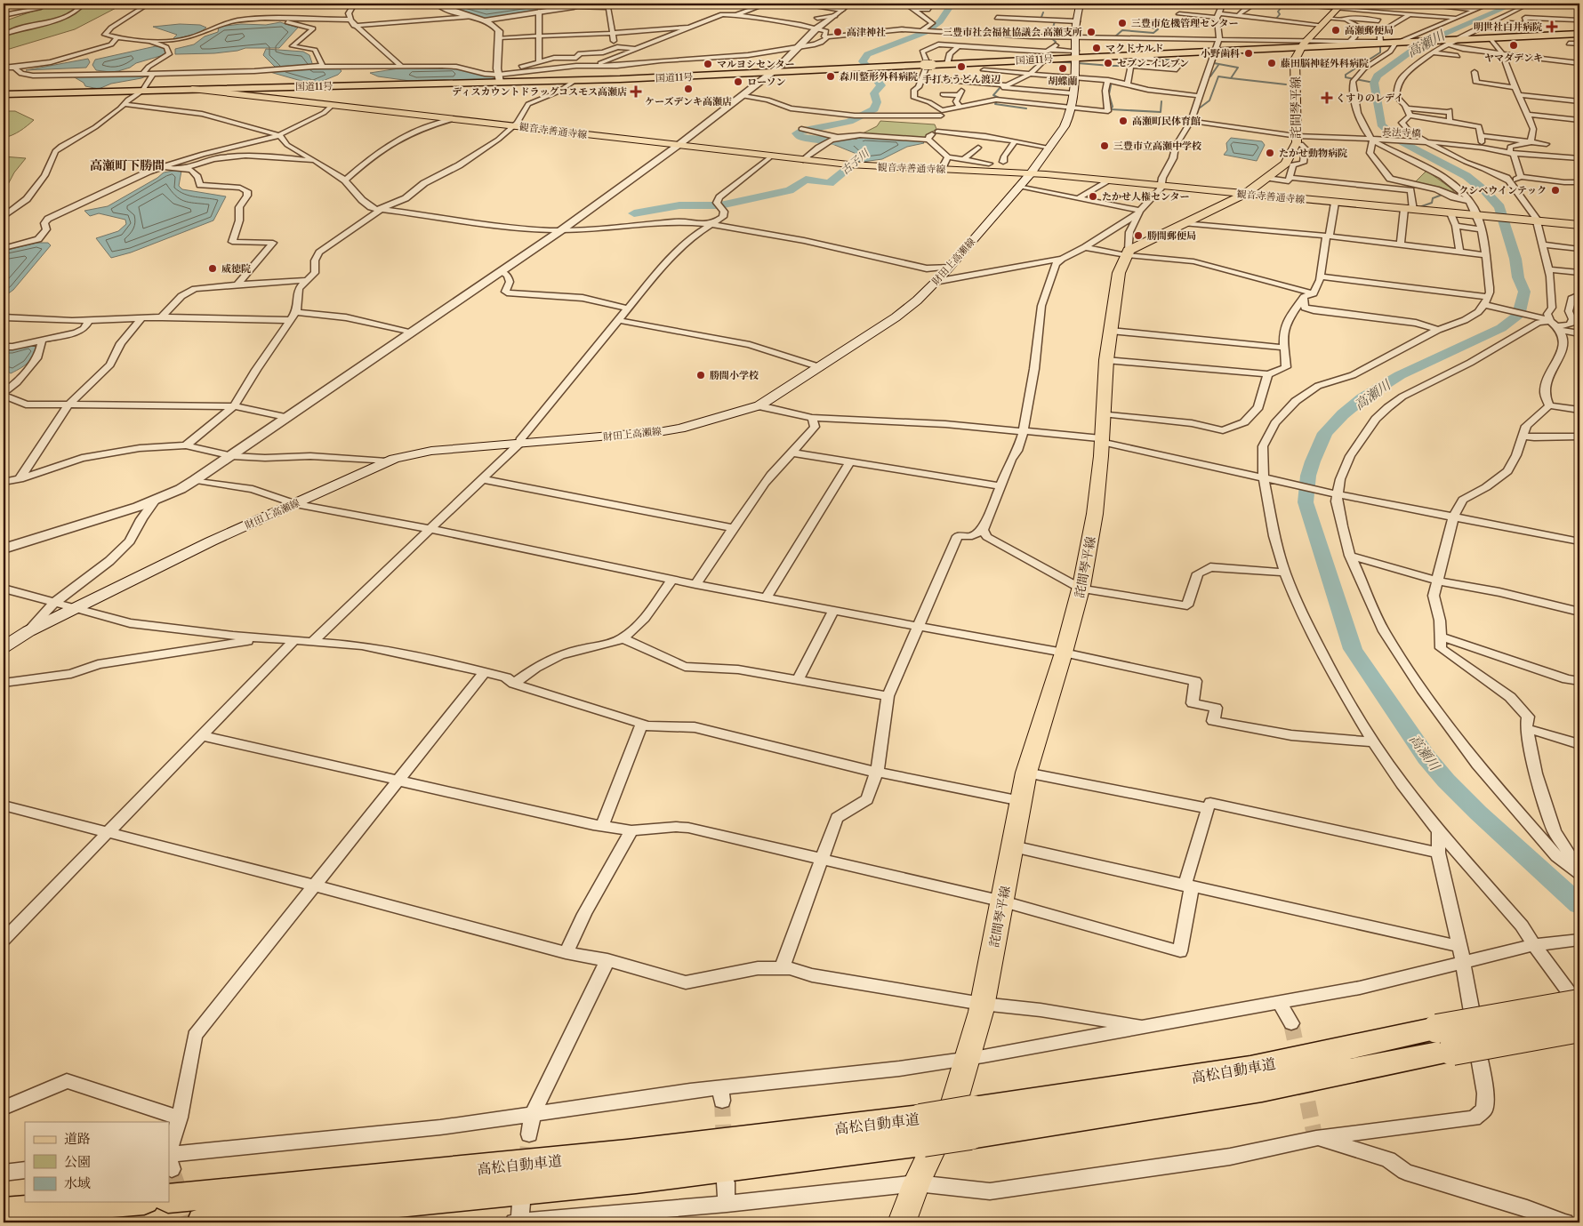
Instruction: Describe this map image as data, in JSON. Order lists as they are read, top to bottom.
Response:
{
  "streets": {
    "highway": ["国道11号", "高松自動車道"],
    "main road": ["詫間琴平線", "観音寺善通寺線", "財田上高瀬線"],
    "street": ["長法寺橋"]
  },
  "crossings": [
    ["国道11号", "詫間琴平線"],
    ["国道11号", "観音寺善通寺線"],
    ["国道11号", "財田上高瀬線"],
    ["詫間琴平線", "観音寺善通寺線"],
    ["詫間琴平線", "長法寺橋"],
    ["観音寺善通寺線", "財田上高瀬線"]
  ],
  "districts": ["高瀬町下勝間"],
  "water": ["高瀬川", "古子川"],
  "places": {
    "other": [
      "三豊市危機管理センター",
      "高瀬郵便局",
      "高津神社",
      "三豊市社会福祉協議会 高瀬支所",
      "ヤマダデンキ",
      "マクドナルド",
      "小野歯科",
      "セブン-イレブン",
      "藤田脳神経外科病院",
      "マルヨシセンター",
      "手打ちうどん渡辺",
      "胡蝶蘭",
      "森川整形外科病院",
      "ローソン",
      "ケーズデンキ高瀬店",
      "高瀬町民体育館",
      "三豊市立高瀬中学校",
      "たかせ動物病院",
      "クシベウインテック",
      "たかせ人権センター",
      "勝間郵便局",
      "威徳院",
      "勝間小学校"
    ],
    "health": ["明世社白井病院", "ディスカウントドラッグコスモス高瀬店", "くすりのレデイ"]
  },
  "legend": ["道路", "公園", "水域"]
}
